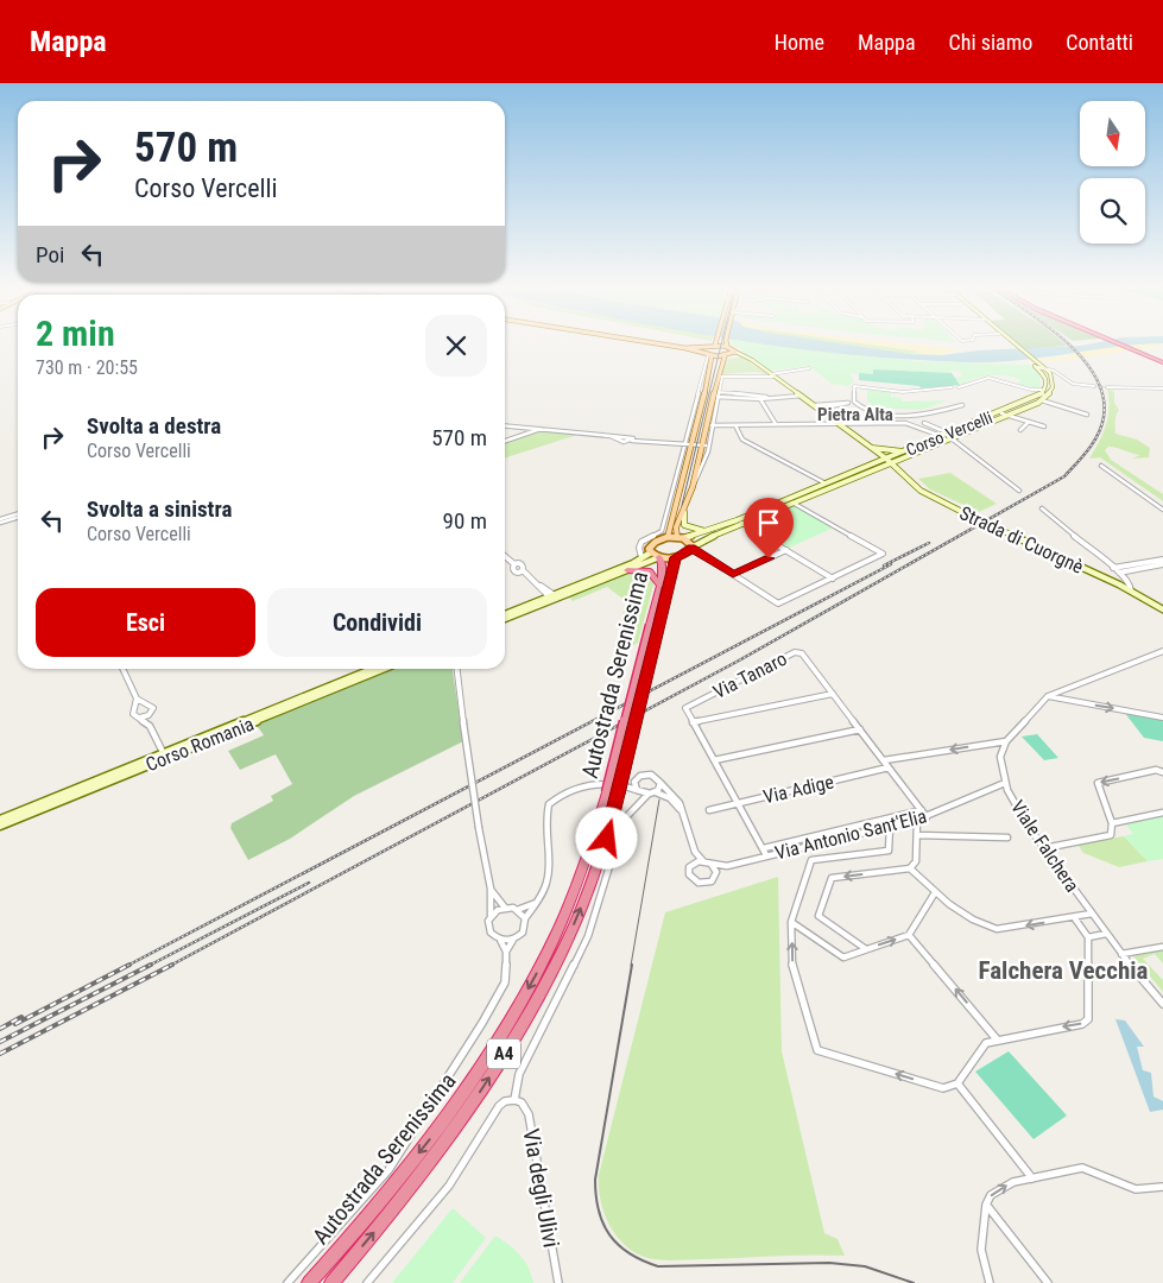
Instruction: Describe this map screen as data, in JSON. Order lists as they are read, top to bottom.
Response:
{
  "streets": {
    "highway": ["Autostrada Serenissima", "A4"],
    "main road": ["Corso Vercelli", "Strada di Cuorgnè", "Corso Romania"],
    "street": [
      "Via Tanaro",
      "Via Adige",
      "Via Antonio Sant'Elia",
      "Viale Falchera",
      "Via degli Ulivi"
    ]
  },
  "crossings": [
    ["Corso Vercelli", "Strada di Cuorgnè"],
    ["Via Tanaro", "Via Adige"],
    ["Via Tanaro", "Via Antonio Sant'Elia"],
    ["Via Antonio Sant'Elia", "Viale Falchera"]
  ],
  "districts": ["Pietra Alta", "Falchera Vecchia"],
  "north": "bottom",
  "page": {
    "header": "Mappa",
    "nav": [
      "Home",
      "Mappa",
      "Chi siamo",
      "Contatti"
    ],
    "turn": ["570 m", "Corso Vercelli"],
    "then": "Poi",
    "heading": ["2 min", "730 m · 20:55"],
    "list": [
      {
        "name": "Svolta a destra",
        "note": "Corso Vercelli",
        "value": "570 m"
      },
      {
        "name": "Svolta a sinistra",
        "note": "Corso Vercelli",
        "value": "90 m"
      }
    ],
    "buttons": ["Esci", "Condividi"]
  }
}
